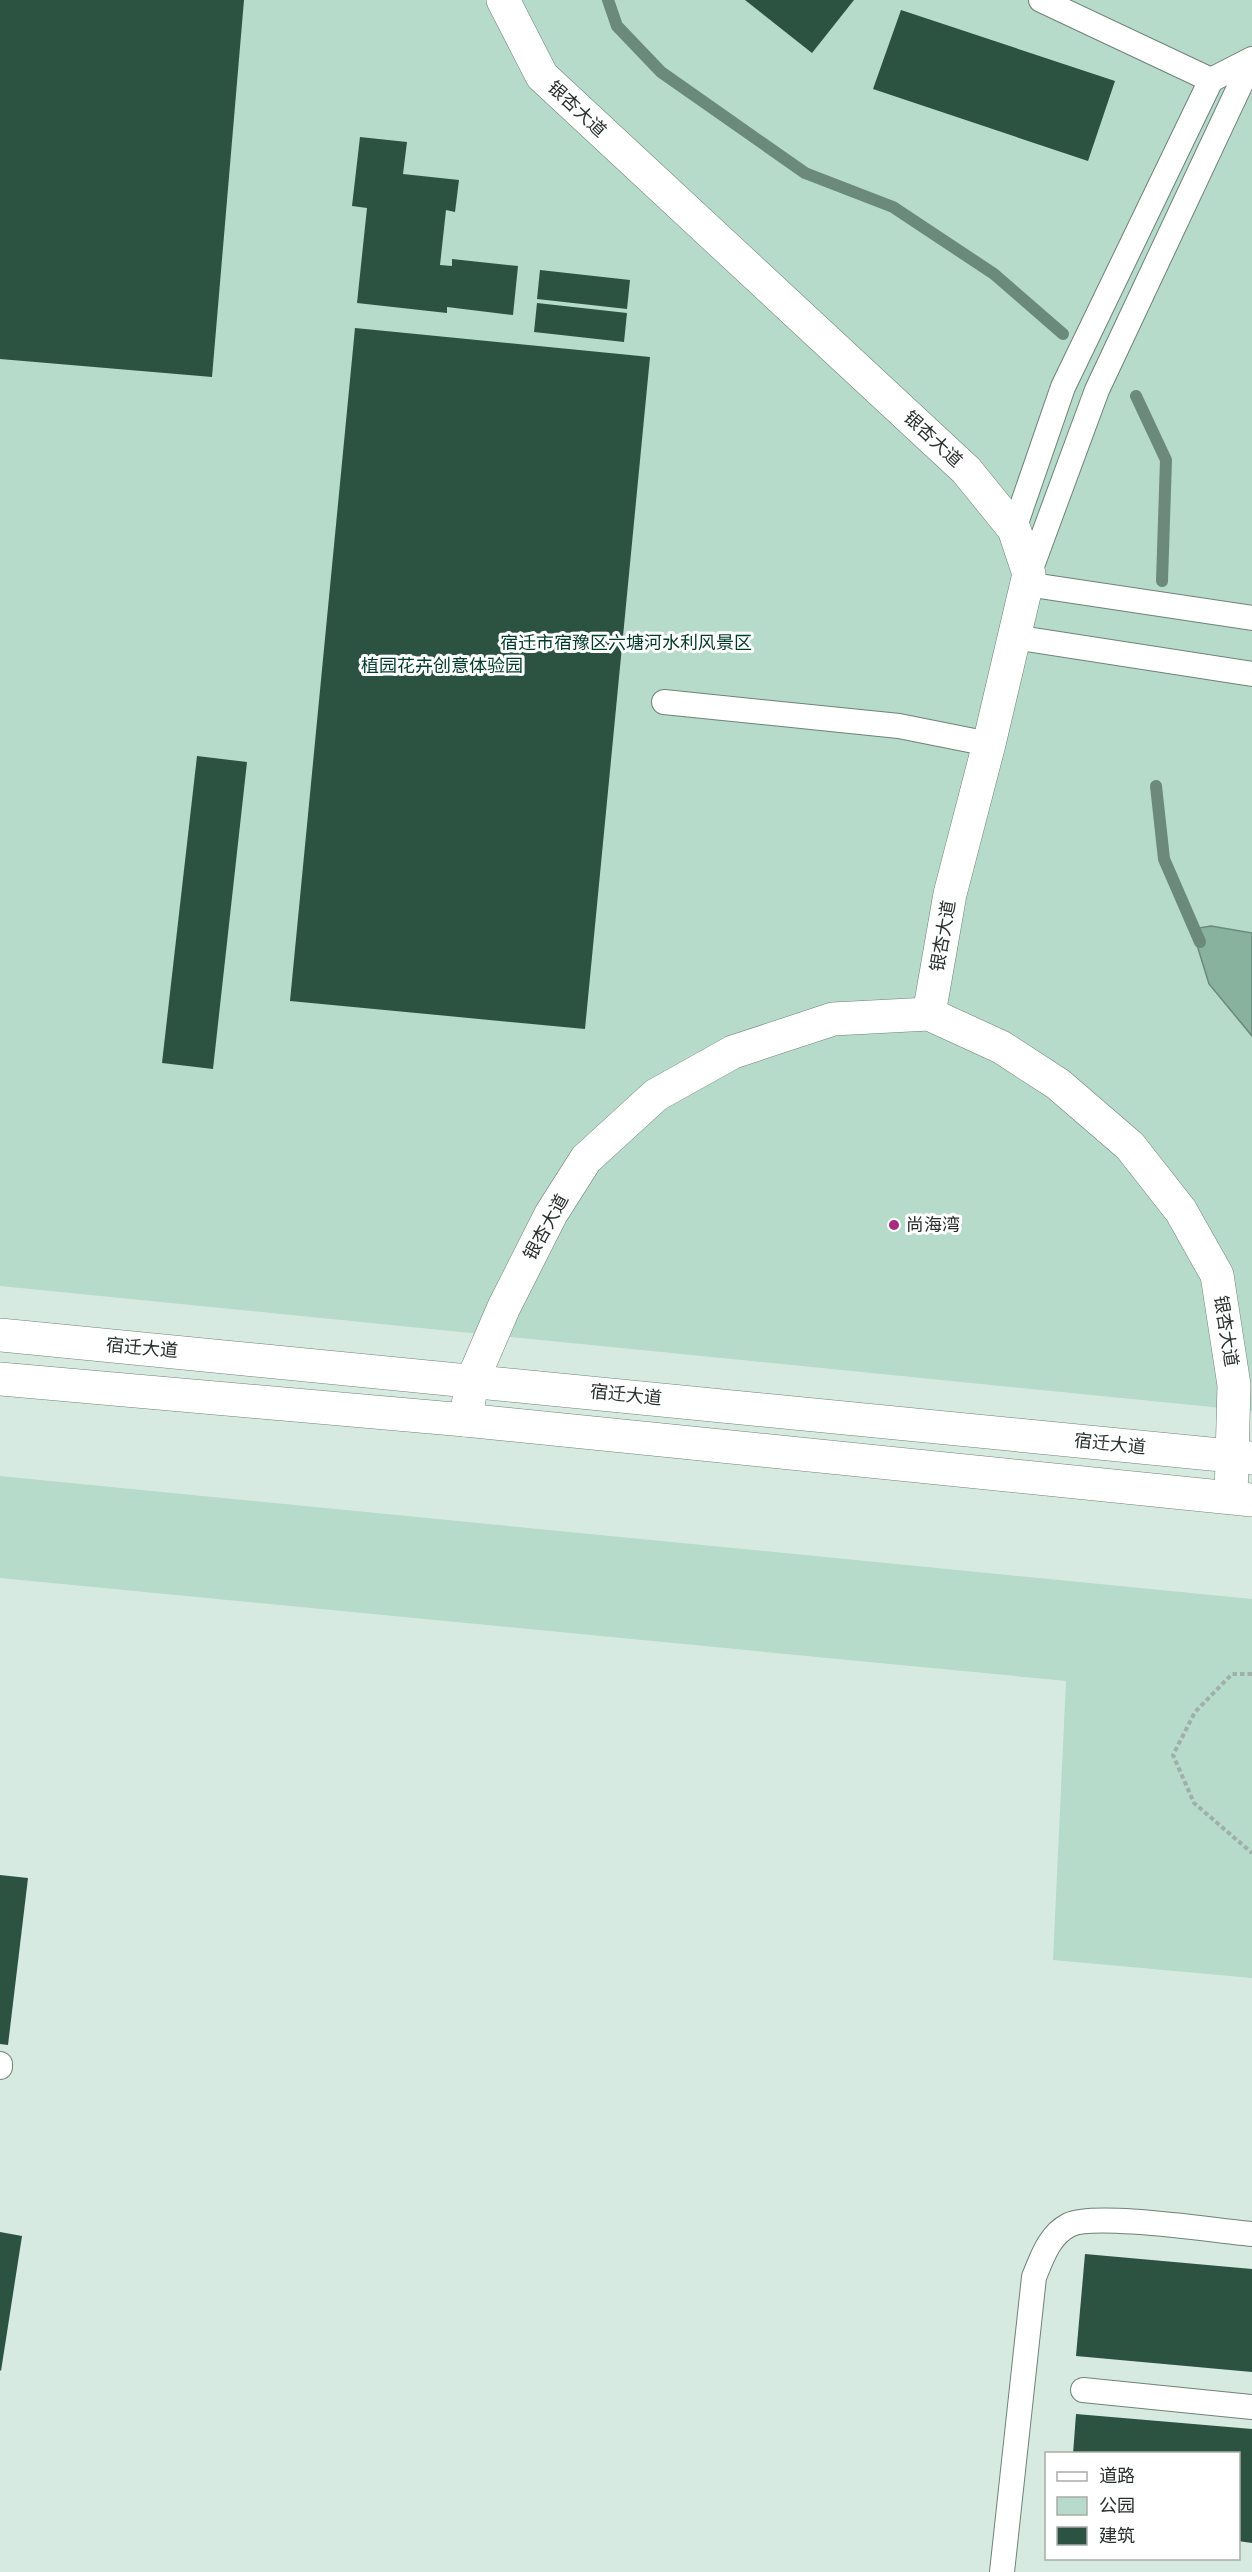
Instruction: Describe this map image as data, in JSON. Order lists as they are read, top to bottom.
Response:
{
  "streets": {
    "street": ["银杏大道", "宿迁大道"]
  },
  "crossings": [
    ["银杏大道", "宿迁大道"]
  ],
  "parks": ["宿迁市宿豫区六塘河水利风景区", "植园花卉创意体验园"],
  "places": ["尚海湾"],
  "legend": ["道路", "公园", "建筑"]
}
